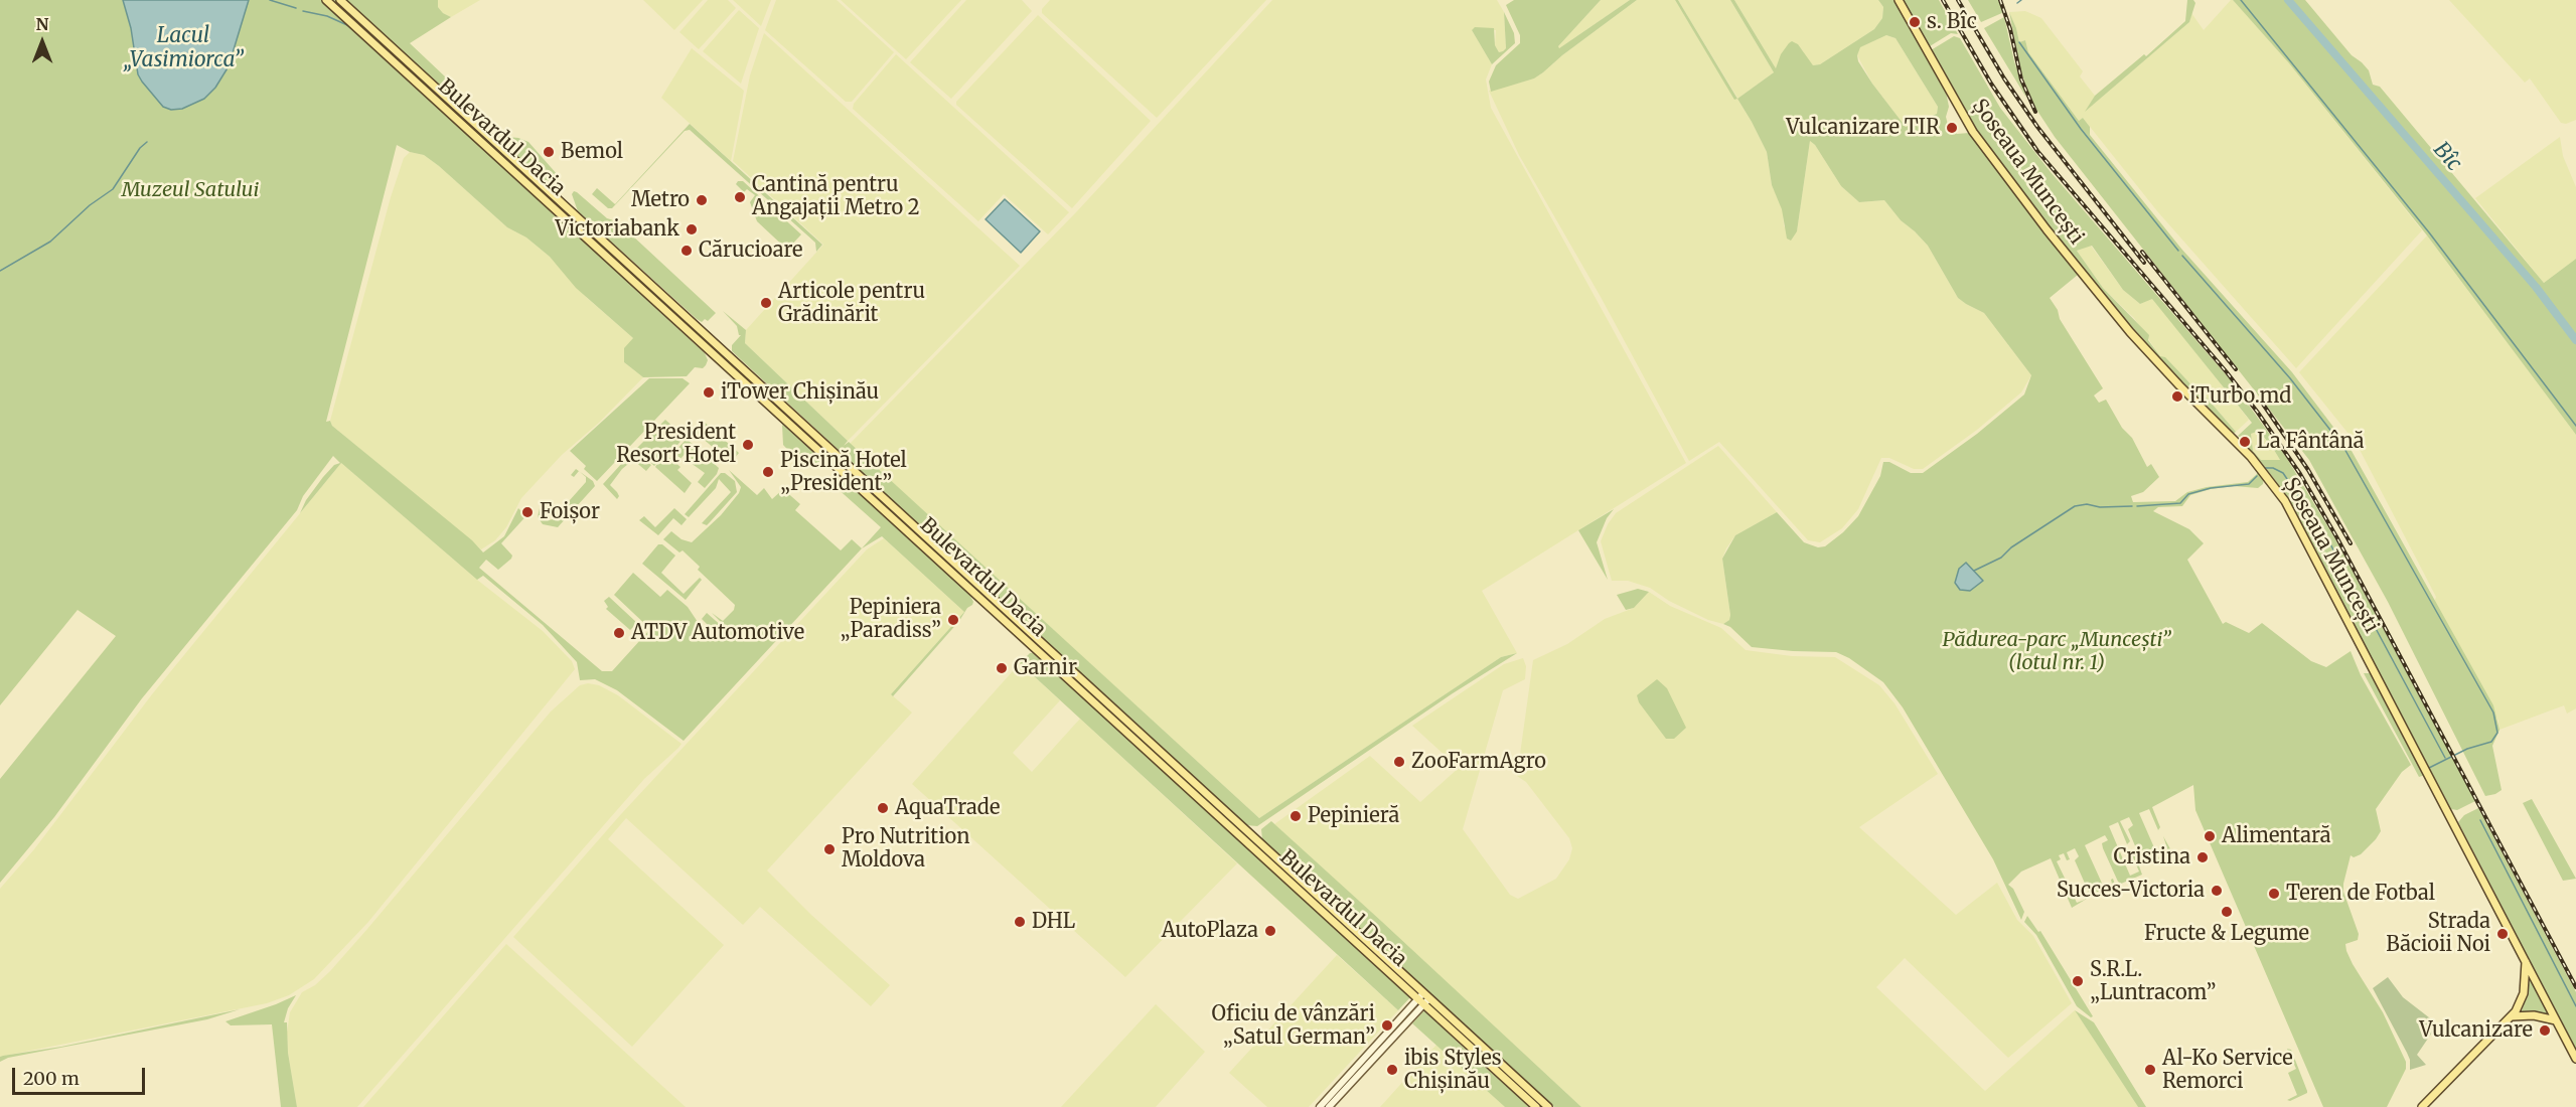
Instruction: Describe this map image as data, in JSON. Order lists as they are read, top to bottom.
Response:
{
  "streets": {
    "main road": ["Bulevardul Dacia", "Șoseaua Muncești"]
  },
  "water": ["Lacul „Vasimiorca”", "Bîc"],
  "parks": ["Muzeul Satului", "Pădurea-parc „Muncești” (lotul nr. 1)"],
  "places": [
    "s. Bîc",
    "Vulcanizare TIR",
    "Bemol",
    "Cantină pentru Angajații Metro 2",
    "Metro",
    "Victoriabank",
    "Cărucioare",
    "Articole pentru Grădinărit",
    "iTower Chișinău",
    "iTurbo.md",
    "La Fântână",
    "President Resort Hotel",
    "Piscină Hotel „President”",
    "Foișor",
    "Pepiniera „Paradiss”",
    "ATDV Automotive",
    "Garnir",
    "ZooFarmAgro",
    "AquaTrade",
    "Pepinieră",
    "Alimentară",
    "Pro Nutrition Moldova",
    "Cristina",
    "Succes-Victoria",
    "Teren de Fotbal",
    "Fructe & Legume",
    "DHL",
    "AutoPlaza",
    "Strada Băcioii Noi",
    "S.R.L. „Luntracom”",
    "Oficiu de vânzări „Satul German”",
    "Vulcanizare",
    "ibis Styles Chișinău",
    "Al-Ko Service Remorci"
  ],
  "scale_bar": "200 m",
  "north": "top"
}
